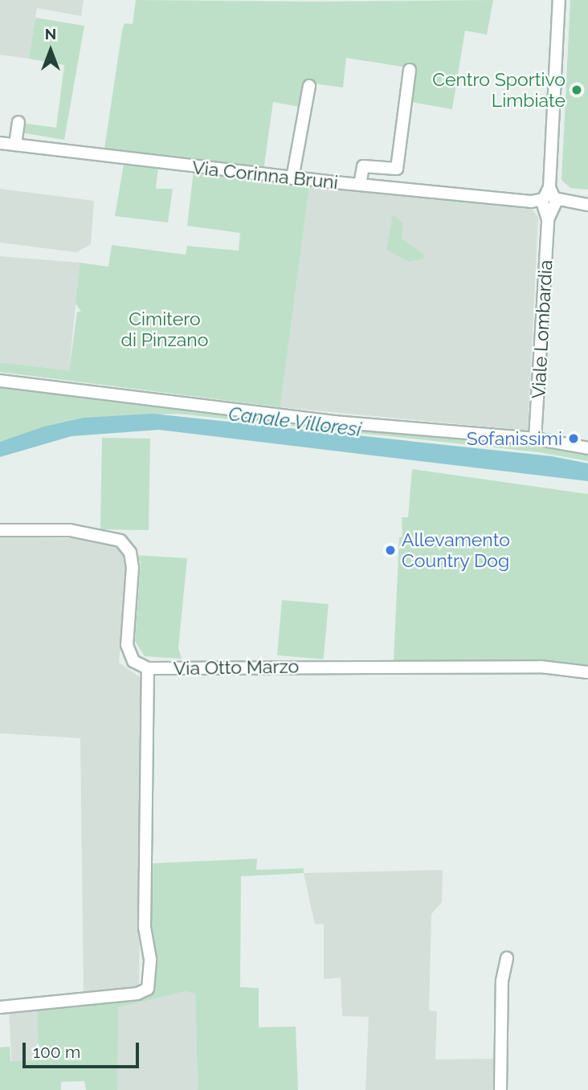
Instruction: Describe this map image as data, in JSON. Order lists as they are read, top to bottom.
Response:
{
  "streets": {
    "street": ["Via Corinna Bruni", "Viale Lombardia", "Via Otto Marzo"]
  },
  "crossings": [
    ["Via Corinna Bruni", "Viale Lombardia"]
  ],
  "water": ["Canale Villoresi"],
  "parks": ["Cimitero di Pinzano"],
  "places": ["Centro Sportivo Limbiate", "Sofanissimi", "Allevamento Country Dog"],
  "scale_bar": "100 m",
  "north": "top"
}
